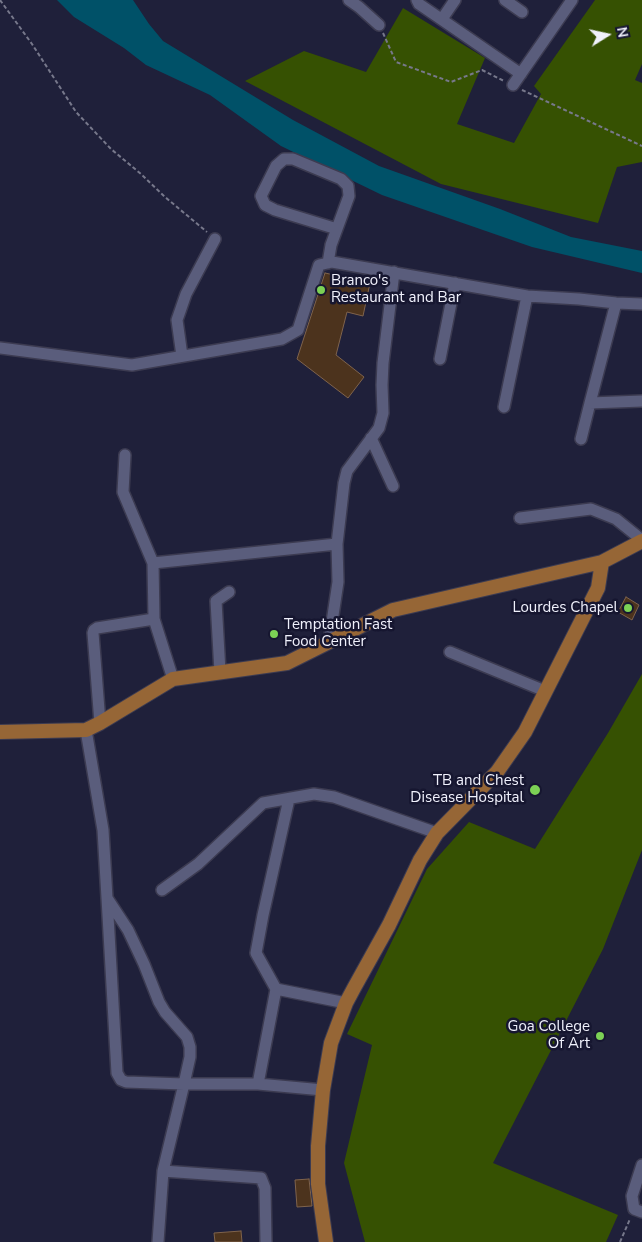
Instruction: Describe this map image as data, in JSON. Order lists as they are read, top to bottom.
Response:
{
  "places": [
    "Branco's Restaurant and Bar",
    "Lourdes Chapel",
    "Temptation Fast Food Center",
    "TB and Chest Disease Hospital",
    "Goa College Of Art"
  ],
  "north": "right"
}
